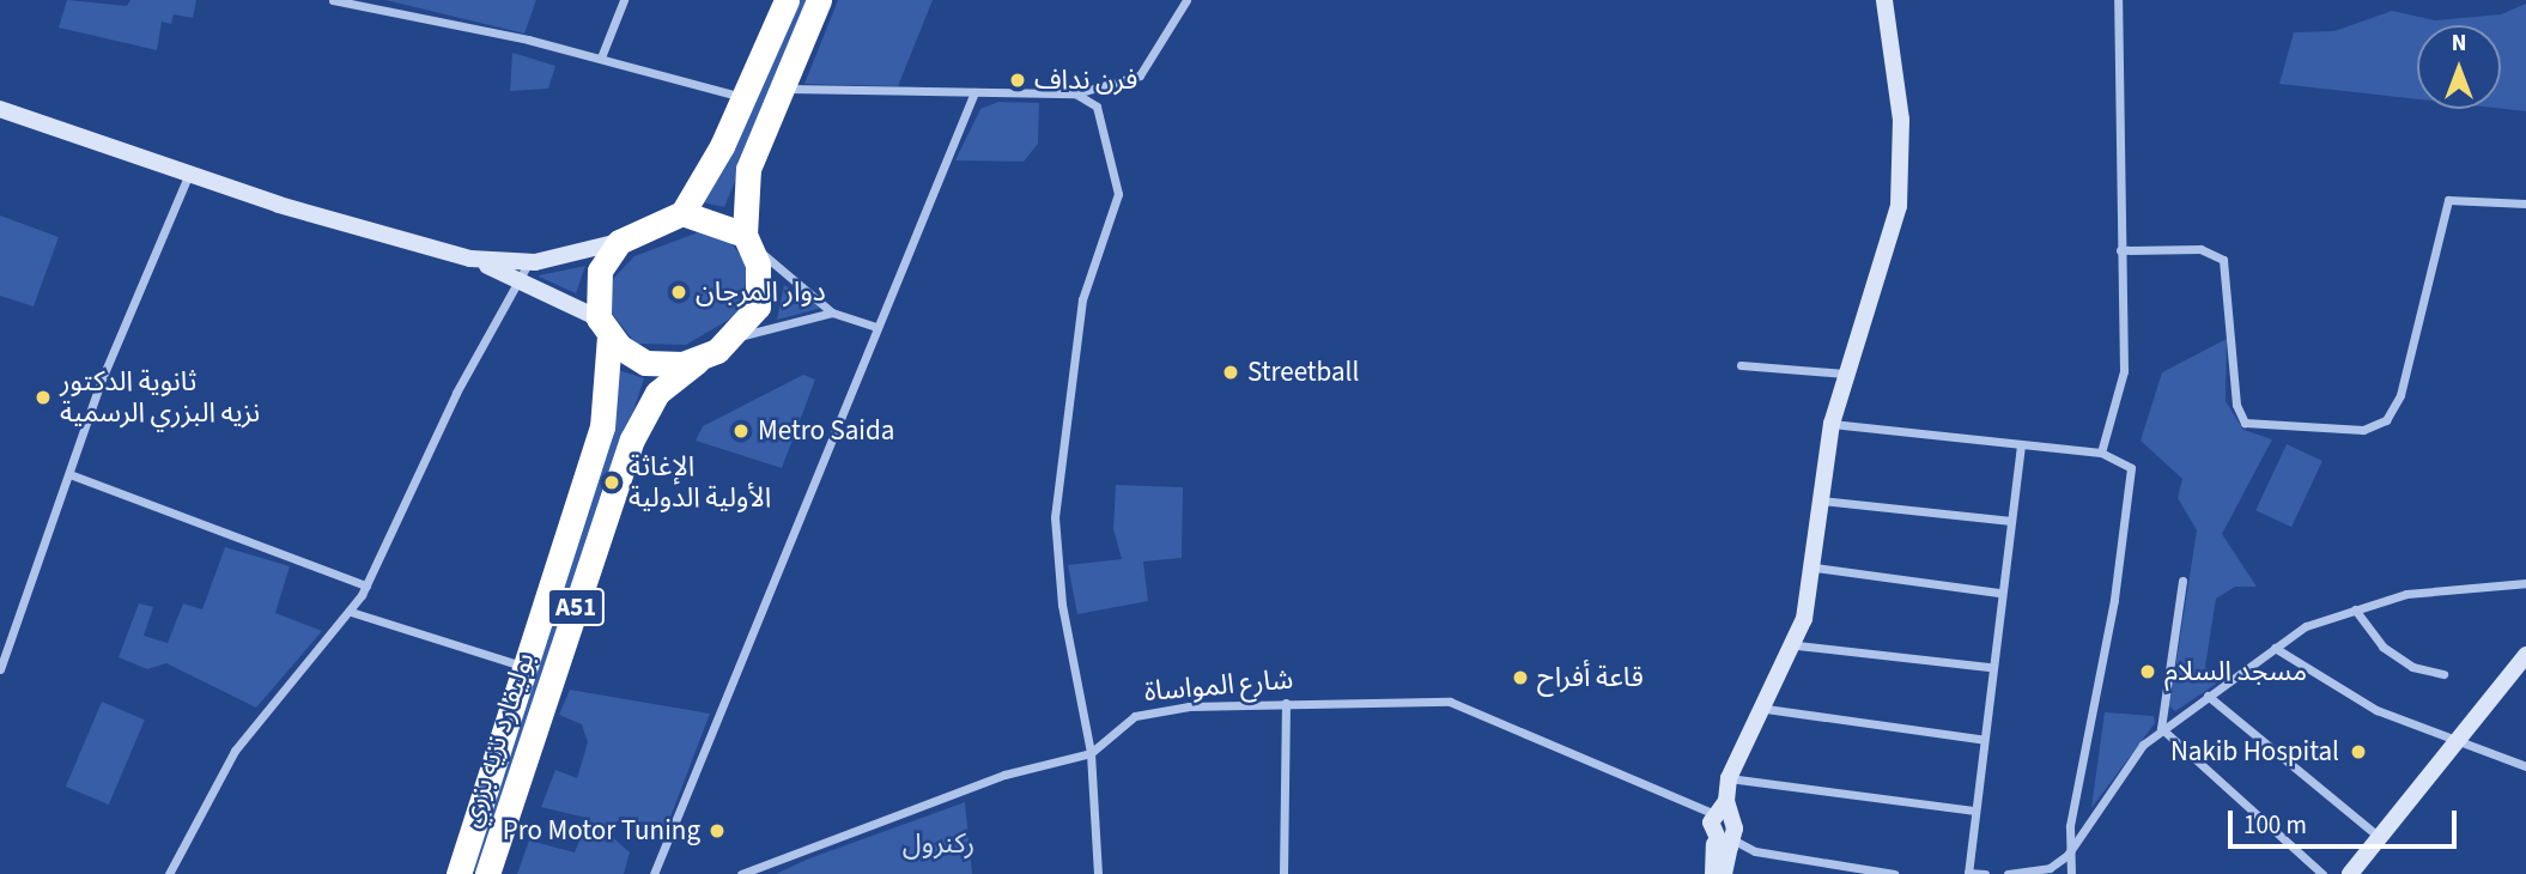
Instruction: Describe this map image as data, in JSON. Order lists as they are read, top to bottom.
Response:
{
  "streets": {
    "highway": ["A51", "بوليفارد نزيه بزري"],
    "street": ["شارع المواساة"]
  },
  "crossings": [
    ["A51", "بوليفارد نزيه بزري"]
  ],
  "parks": ["ركنرول"],
  "places": [
    "فرن نداف",
    "دوار المرجان",
    "Streetball",
    "ثانوية الدكتور نزيه البزري الرسمية",
    "Metro Saida",
    "الإغاثة الأولية الدولية",
    "مسجد السلام",
    "قاعة أفراح",
    "Nakib Hospital",
    "Pro Motor Tuning"
  ],
  "scale_bar": "100 m",
  "north": "top"
}
